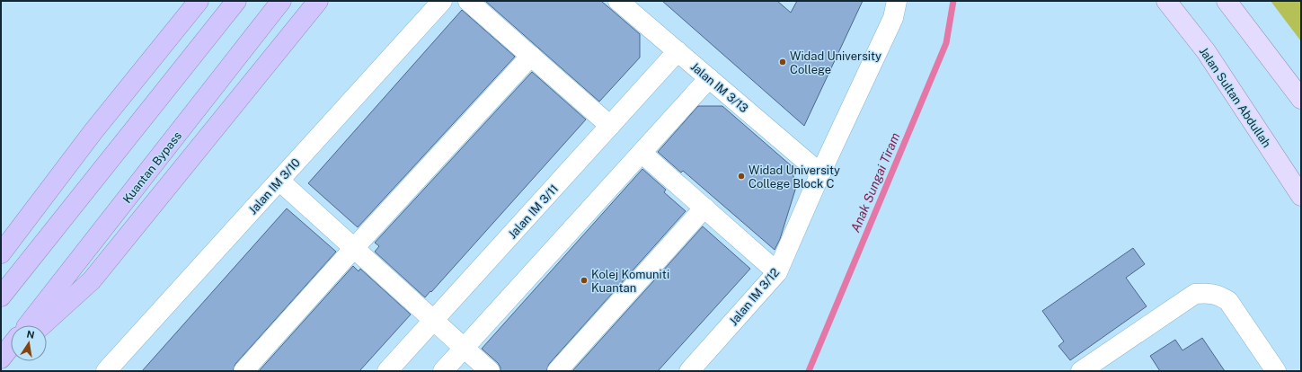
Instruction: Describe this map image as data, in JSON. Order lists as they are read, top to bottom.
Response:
{
  "streets": {
    "highway": ["Kuantan Bypass"],
    "main road": ["Jalan Sultan Abdullah"],
    "street": [
      "Jalan IM 3/13",
      "Jalan IM 3/10",
      "Jalan IM 3/11",
      "Jalan IM 3/12"
    ]
  },
  "crossings": [
    ["Jalan IM 3/13", "Jalan IM 3/11"],
    ["Jalan IM 3/13", "Jalan IM 3/12"]
  ],
  "water": ["Anak Sungai Tiram"],
  "places": ["Widad University College", "Widad University College Block C", "Kolej Komuniti Kuantan"],
  "north": "top"
}
